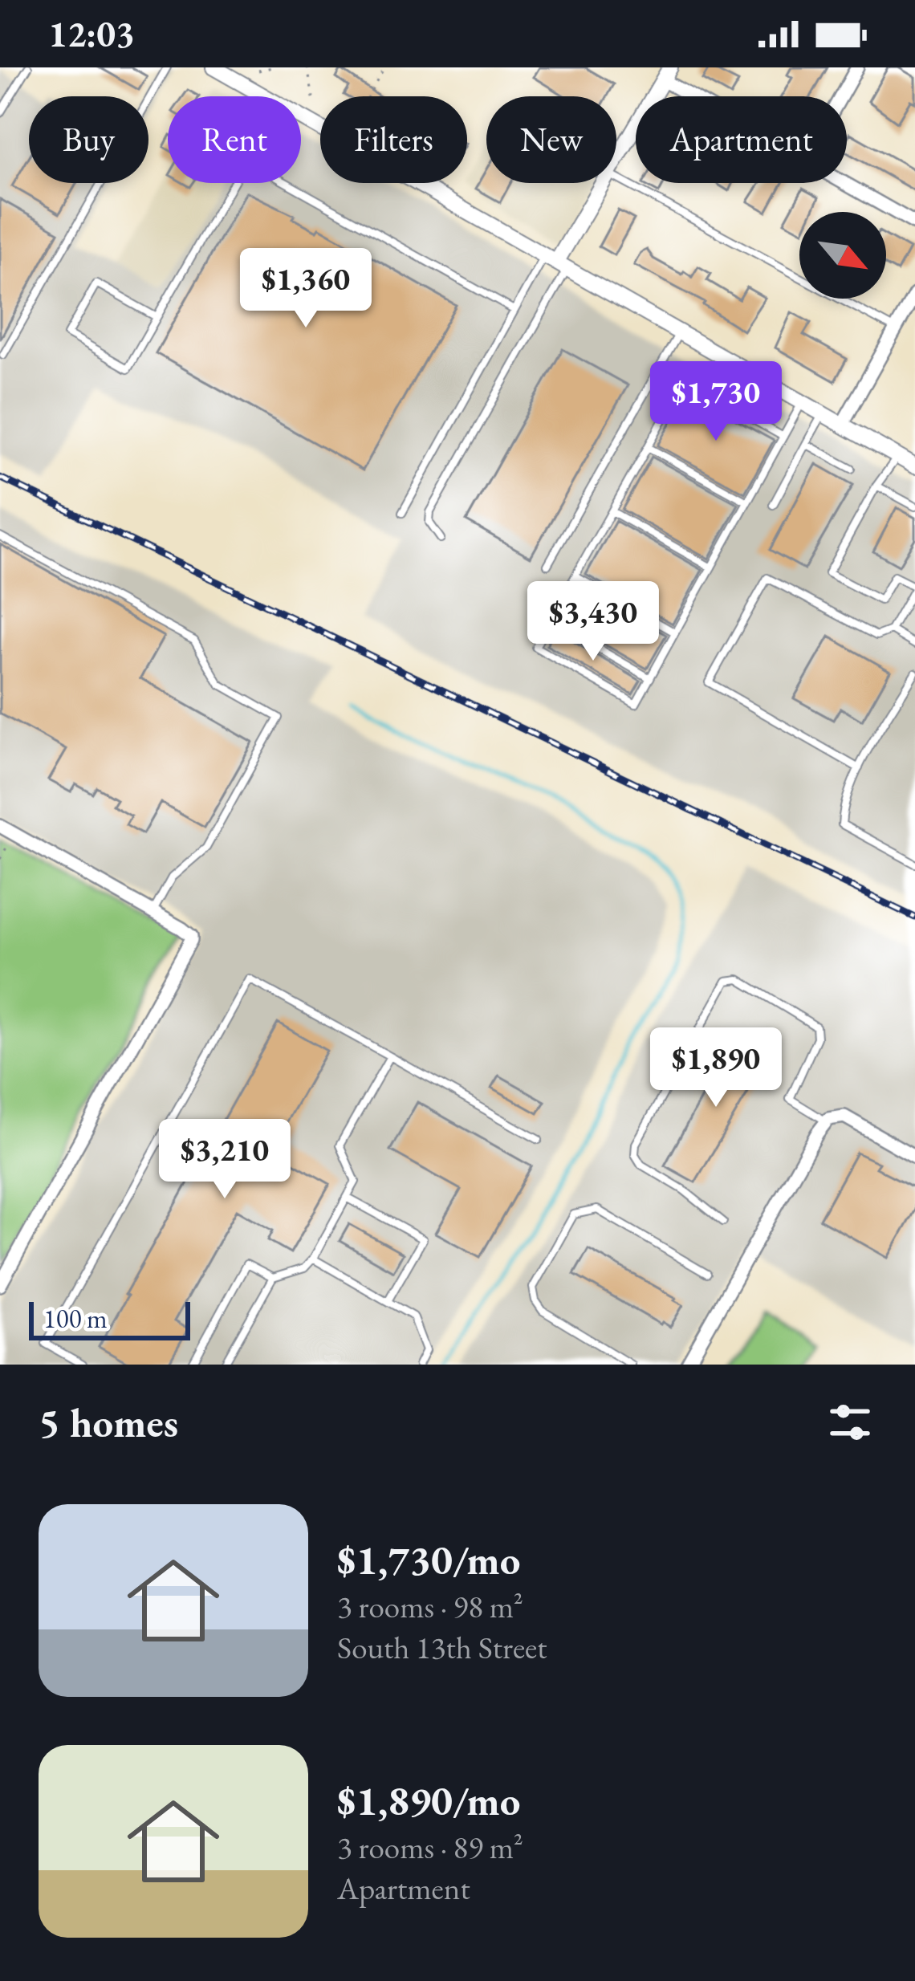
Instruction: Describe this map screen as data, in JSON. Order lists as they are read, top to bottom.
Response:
{
  "scale_bar": "100 m",
  "north": "bottom right",
  "page": {
    "status": "12:03",
    "chip": [
      "Buy",
      "Rent",
      "Filters",
      "New",
      "Apartment"
    ],
    "price": [
      "$1,360",
      "$1,730",
      "$3,430",
      "$1,890",
      "$3,210"
    ],
    "scale": "100 m",
    "heading": "5 homes",
    "list": [
      {
        "name": "$1,730/mo",
        "note": "3 rooms · 98 m² · South 13th Street"
      },
      {
        "name": "$1,890/mo",
        "note": "3 rooms · 89 m² · Apartment"
      }
    ]
  }
}
